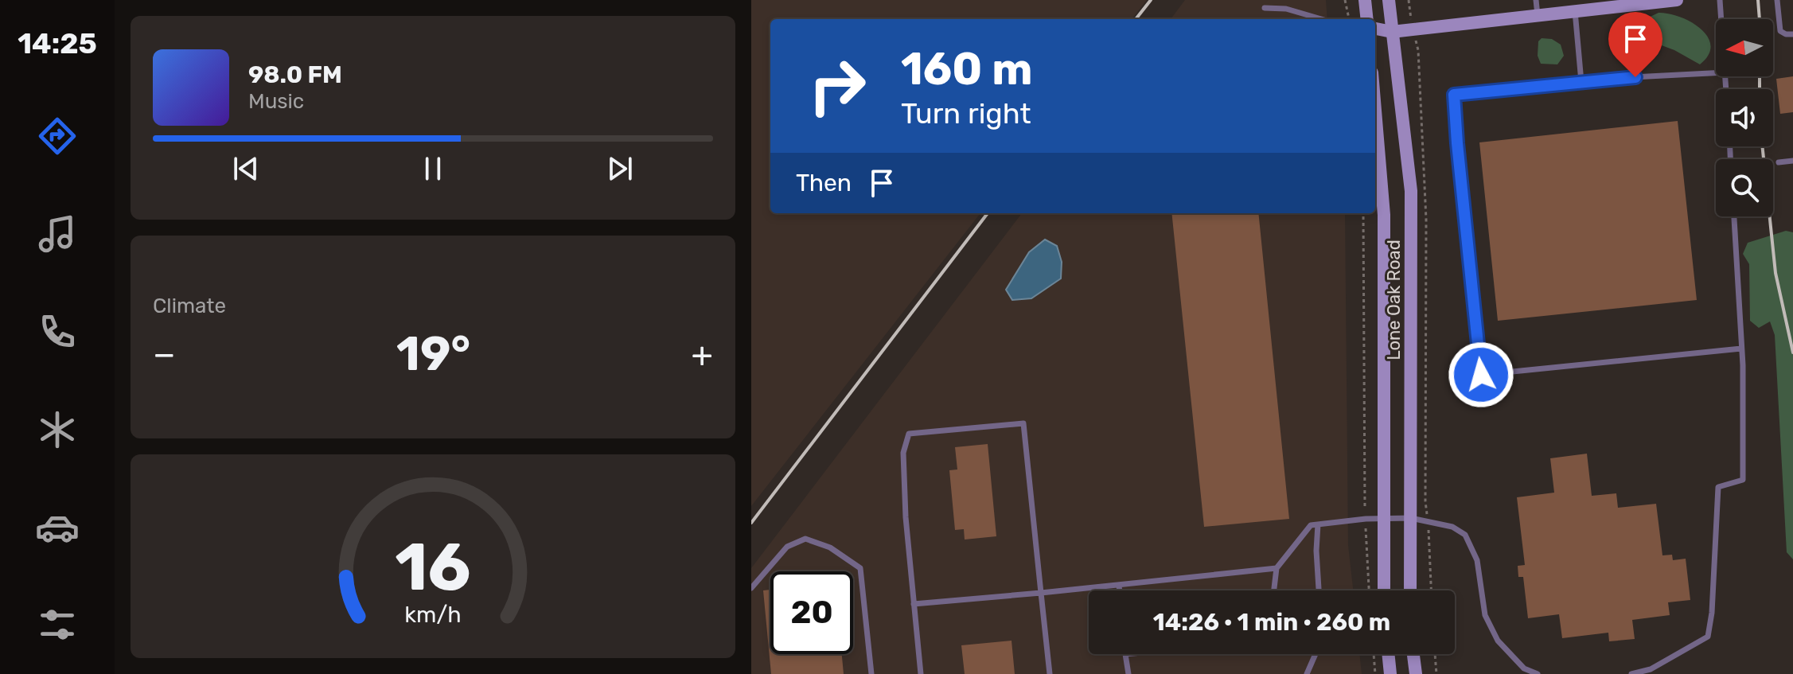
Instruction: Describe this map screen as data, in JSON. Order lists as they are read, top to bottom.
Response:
{
  "streets": {
    "main road": ["Lone Oak Road"]
  },
  "north": "left",
  "page": {
    "tabs": "14:25",
    "turn": ["160 m", "Turn right"],
    "song": ["98.0 FM", "Music"],
    "then": "Then",
    "tile": "Climate",
    "heat": ["−", "19°", "+"],
    "limit": "20",
    "trip": "14:26 · 1 min · 260 m",
    "gauge": ["16", "km/h"]
  }
}
